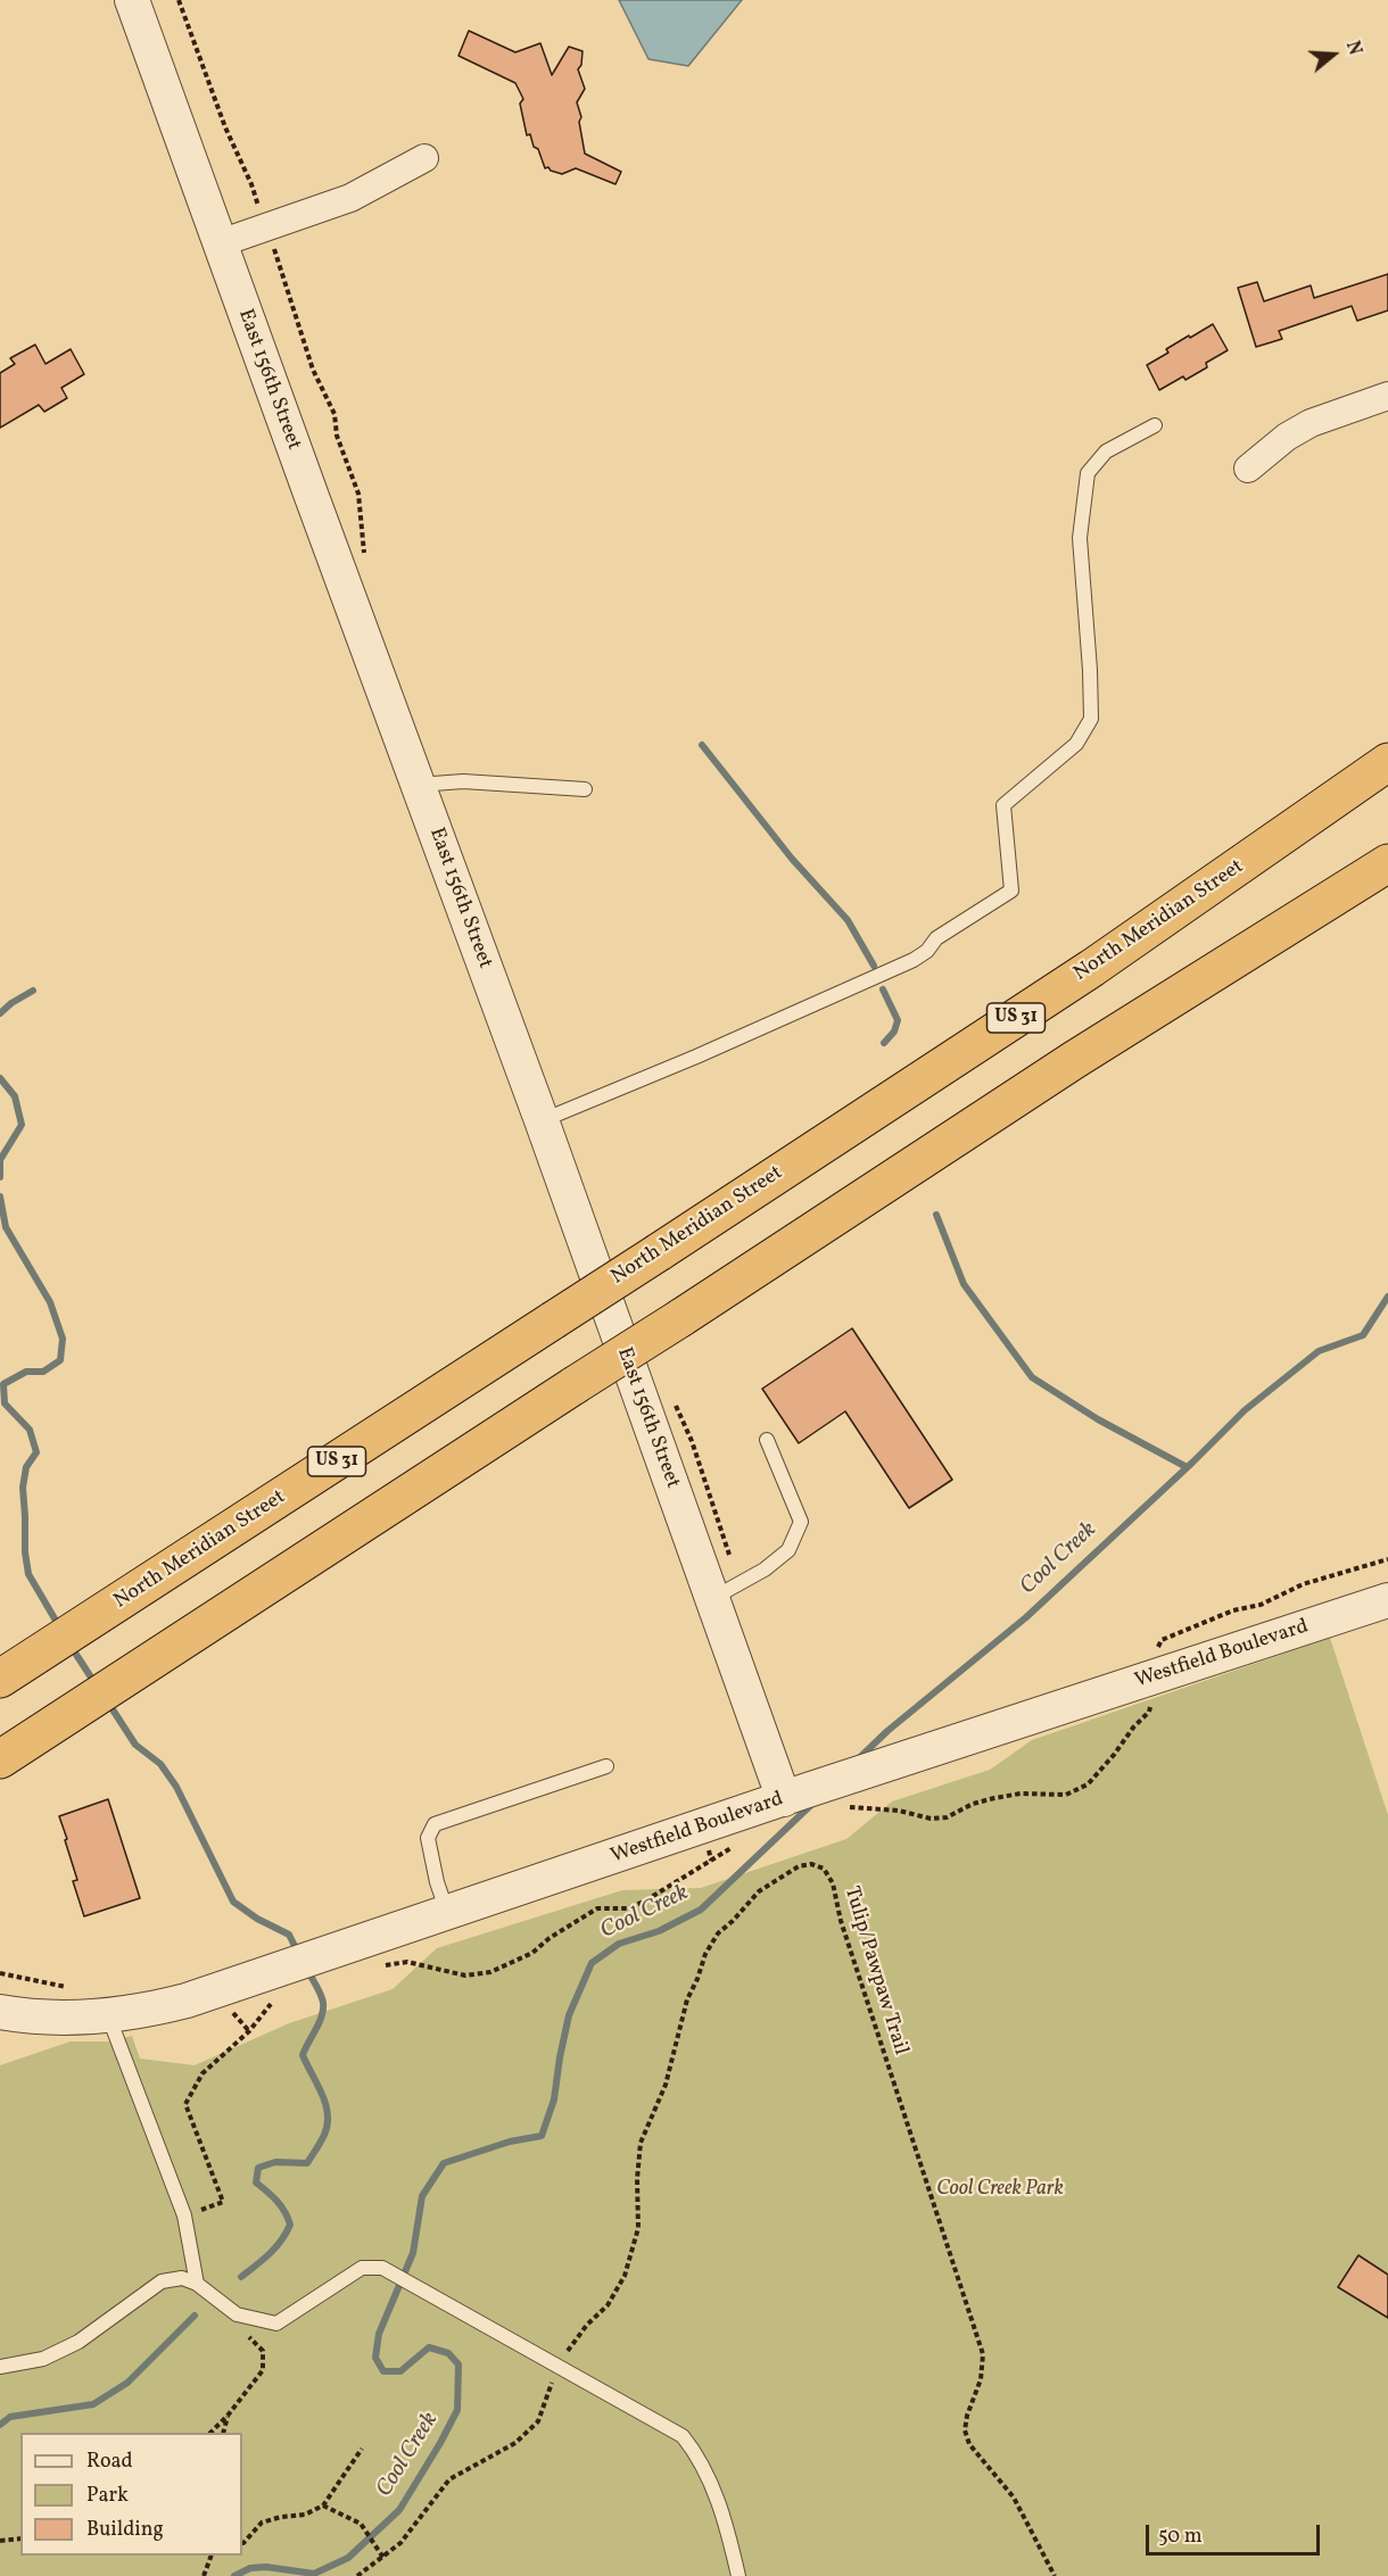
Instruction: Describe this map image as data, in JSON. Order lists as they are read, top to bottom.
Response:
{
  "streets": {
    "highway": ["North Meridian Street", "US 31"],
    "street": ["East 156th Street", "Westfield Boulevard"],
    "path": ["Tulip/Pawpaw Trail"]
  },
  "crossings": [
    ["East 156th Street", "Westfield Boulevard"]
  ],
  "water": ["Cool Creek"],
  "parks": ["Cool Creek Park"],
  "legend": ["Road", "Park", "Building"],
  "scale_bar": "50 m",
  "north": "right"
}
